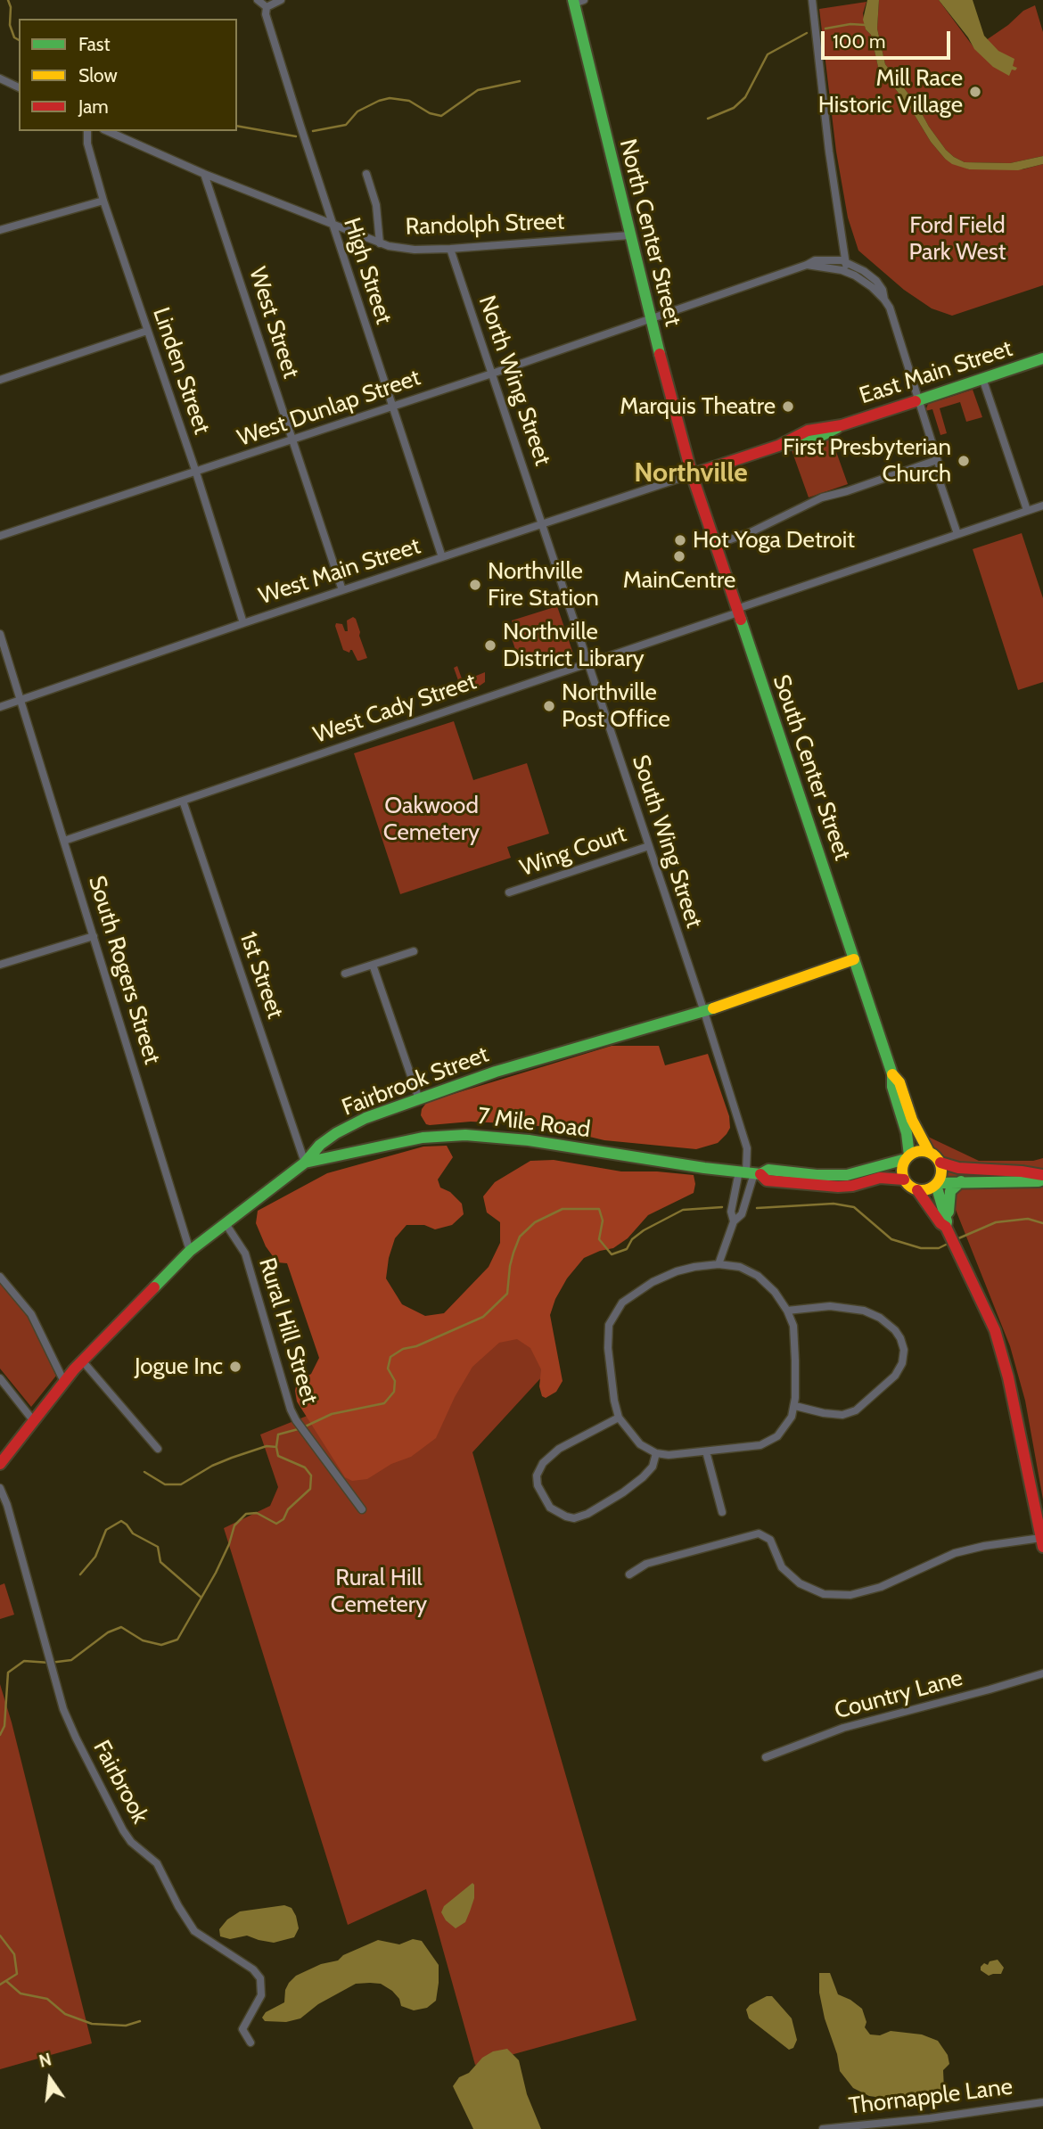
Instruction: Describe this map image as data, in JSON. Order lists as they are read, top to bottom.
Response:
{
  "streets": {
    "street": [
      "Randolph Street",
      "North Center Street",
      "High Street",
      "West Street",
      "Linden Street",
      "East Main Street",
      "North Wing Street",
      "West Dunlap Street",
      "West Main Street",
      "West Cady Street",
      "South Center Street",
      "South Wing Street",
      "Wing Court",
      "South Rogers Street",
      "1st Street",
      "Fairbrook Street",
      "7 Mile Road",
      "Rural Hill Street",
      "Country Lane",
      "Fairbrook",
      "Thornapple Lane"
    ]
  },
  "crossings": [
    ["Randolph Street", "North Center Street"],
    ["Randolph Street", "High Street"],
    ["Randolph Street", "West Street"],
    ["Randolph Street", "North Wing Street"],
    ["North Center Street", "East Main Street"],
    ["North Center Street", "West Dunlap Street"],
    ["North Center Street", "West Main Street"],
    ["North Center Street", "South Center Street"],
    ["High Street", "West Dunlap Street"],
    ["High Street", "West Main Street"],
    ["West Street", "West Dunlap Street"],
    ["West Street", "West Main Street"],
    ["Linden Street", "West Dunlap Street"],
    ["Linden Street", "West Main Street"],
    ["East Main Street", "West Main Street"],
    ["East Main Street", "South Center Street"],
    ["North Wing Street", "West Dunlap Street"],
    ["North Wing Street", "West Main Street"],
    ["North Wing Street", "South Wing Street"],
    ["West Main Street", "South Center Street"],
    ["West Main Street", "South Wing Street"],
    ["West Main Street", "South Rogers Street"],
    ["West Cady Street", "South Center Street"],
    ["West Cady Street", "South Wing Street"],
    ["West Cady Street", "South Rogers Street"],
    ["West Cady Street", "1st Street"],
    ["South Center Street", "Fairbrook Street"],
    ["South Center Street", "7 Mile Road"],
    ["South Wing Street", "Wing Court"],
    ["South Wing Street", "Fairbrook Street"],
    ["South Wing Street", "7 Mile Road"],
    ["South Rogers Street", "Fairbrook Street"],
    ["1st Street", "Fairbrook Street"],
    ["1st Street", "7 Mile Road"],
    ["Fairbrook Street", "7 Mile Road"],
    ["Fairbrook Street", "Rural Hill Street"]
  ],
  "districts": ["Northville"],
  "parks": ["Ford Field Park West", "Oakwood Cemetery", "Rural Hill Cemetery"],
  "places": [
    "Mill Race Historic Village",
    "Marquis Theatre",
    "First Presbyterian Church",
    "Hot Yoga Detroit",
    "MainCentre",
    "Northville Fire Station",
    "Northville District Library",
    "Northville Post Office",
    "Jogue Inc"
  ],
  "legend": ["Fast", "Slow", "Jam"],
  "scale_bar": "100 m",
  "north": "top"
}
